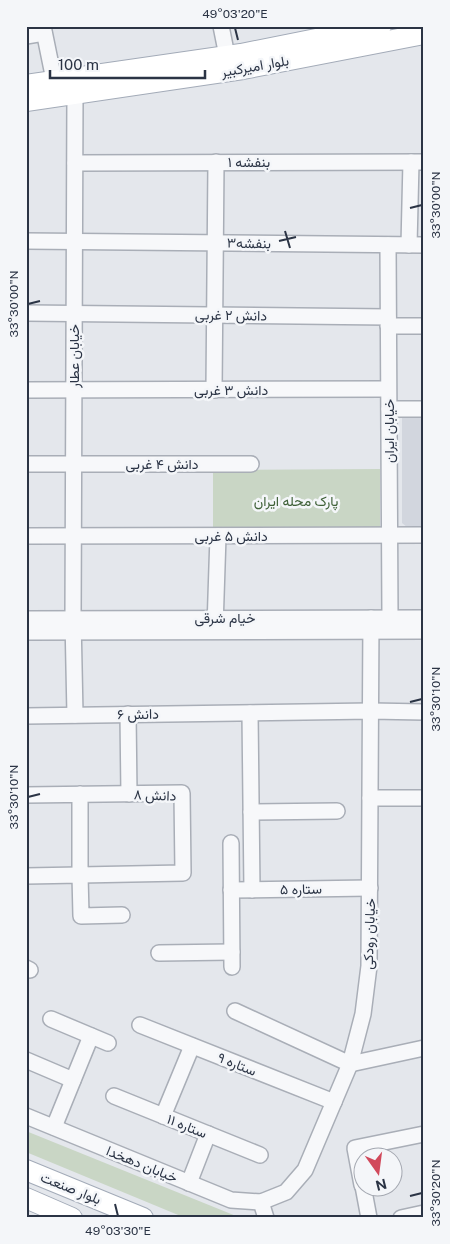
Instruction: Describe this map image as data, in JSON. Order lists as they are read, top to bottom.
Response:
{
  "streets": {
    "main road": ["بلوار امیرکبیر", "بلوار صنعت"],
    "street": [
      "بنفشه ۱",
      "بنفشه۳",
      "دانش ۲ غربی",
      "خیابان عطار",
      "دانش ۳ غربی",
      "خیابان ایران",
      "دانش ۴ غربی",
      "دانش ۵ غربی",
      "خیام شرقی",
      "دانش ۶",
      "دانش ۸",
      "ستاره ۵",
      "خیابان رودکی",
      "ستاره ۹",
      "ستاره ۱۱",
      "خیابان دهخدا"
    ]
  },
  "crossings": [
    ["بلوار امیرکبیر", "خیابان عطار"],
    ["بنفشه ۱", "خیابان عطار"],
    ["بنفشه۳", "خیابان عطار"],
    ["بنفشه۳", "خیابان ایران"],
    ["دانش ۲ غربی", "خیابان عطار"],
    ["دانش ۲ غربی", "خیابان ایران"],
    ["خیابان عطار", "دانش ۳ غربی"],
    ["خیابان عطار", "دانش ۴ غربی"],
    ["خیابان عطار", "دانش ۵ غربی"],
    ["خیابان عطار", "خیام شرقی"],
    ["خیابان عطار", "دانش ۶"],
    ["دانش ۳ غربی", "خیابان ایران"],
    ["خیابان ایران", "دانش ۵ غربی"],
    ["خیابان ایران", "خیام شرقی"],
    ["خیام شرقی", "خیابان رودکی"],
    ["دانش ۶", "خیابان رودکی"],
    ["ستاره ۵", "خیابان رودکی"],
    ["خیابان رودکی", "ستاره ۹"],
    ["خیابان رودکی", "خیابان دهخدا"]
  ],
  "parks": ["پارک محله ایران"],
  "scale_bar": "100 m",
  "north": "bottom",
  "coordinates": [
    "49°03'20\"E",
    "33°30'00\"N",
    "33°30'10\"N",
    "33°30'20\"N",
    "49°03'30\"E"
  ]
}
